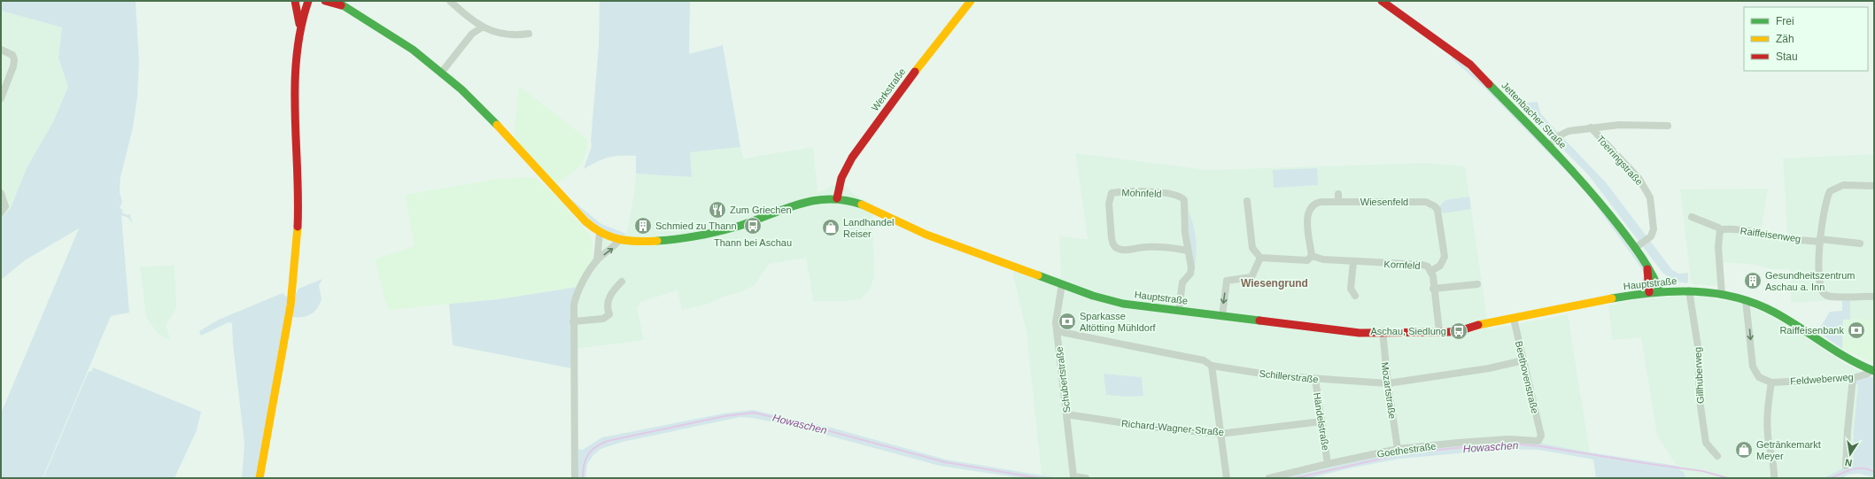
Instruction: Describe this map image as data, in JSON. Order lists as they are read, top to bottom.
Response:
{
  "streets": {
    "main road": ["Werkstraße", "Jettenbacher Straße", "Hauptstraße"],
    "street": [
      "Toerringstraße",
      "Mohnfeld",
      "Wiesenfeld",
      "Raiffeisenweg",
      "Kornfeld",
      "Gillhuberweg",
      "Schillerstraße",
      "Beethovenstraße",
      "Feldweberweg",
      "Schubertstraße",
      "Mozartstraße",
      "Händelstraße",
      "Richard-Wagner-Straße",
      "Goethestraße"
    ]
  },
  "crossings": [
    ["Werkstraße", "Hauptstraße"],
    ["Jettenbacher Straße", "Toerringstraße"],
    ["Jettenbacher Straße", "Hauptstraße"],
    ["Mohnfeld", "Hauptstraße"],
    ["Wiesenfeld", "Kornfeld"],
    ["Kornfeld", "Hauptstraße"],
    ["Hauptstraße", "Gillhuberweg"],
    ["Hauptstraße", "Beethovenstraße"],
    ["Hauptstraße", "Feldweberweg"],
    ["Hauptstraße", "Schubertstraße"],
    ["Hauptstraße", "Mozartstraße"],
    ["Schillerstraße", "Beethovenstraße"],
    ["Schillerstraße", "Schubertstraße"],
    ["Schillerstraße", "Mozartstraße"],
    ["Schillerstraße", "Händelstraße"],
    ["Beethovenstraße", "Goethestraße"],
    ["Schubertstraße", "Richard-Wagner-Straße"],
    ["Mozartstraße", "Goethestraße"],
    ["Händelstraße", "Richard-Wagner-Straße"],
    ["Händelstraße", "Goethestraße"]
  ],
  "districts": ["Wiesengrund"],
  "water": ["Howaschen"],
  "places": {
    "restaurant": ["Zum Griechen"],
    "building": ["Schmied zu Thann", "Gesundheitszentrum Aschau a. Inn"],
    "bus stop": ["Thann bei Aschau", "Aschau, Siedlung"],
    "shop": ["Landhandel Reiser", "Getränkemarkt Meyer"],
    "bank": ["Sparkasse Altötting Mühldorf", "Raiffeisenbank"]
  },
  "legend": ["Frei", "Zäh", "Stau"],
  "north": "bottom"
}
